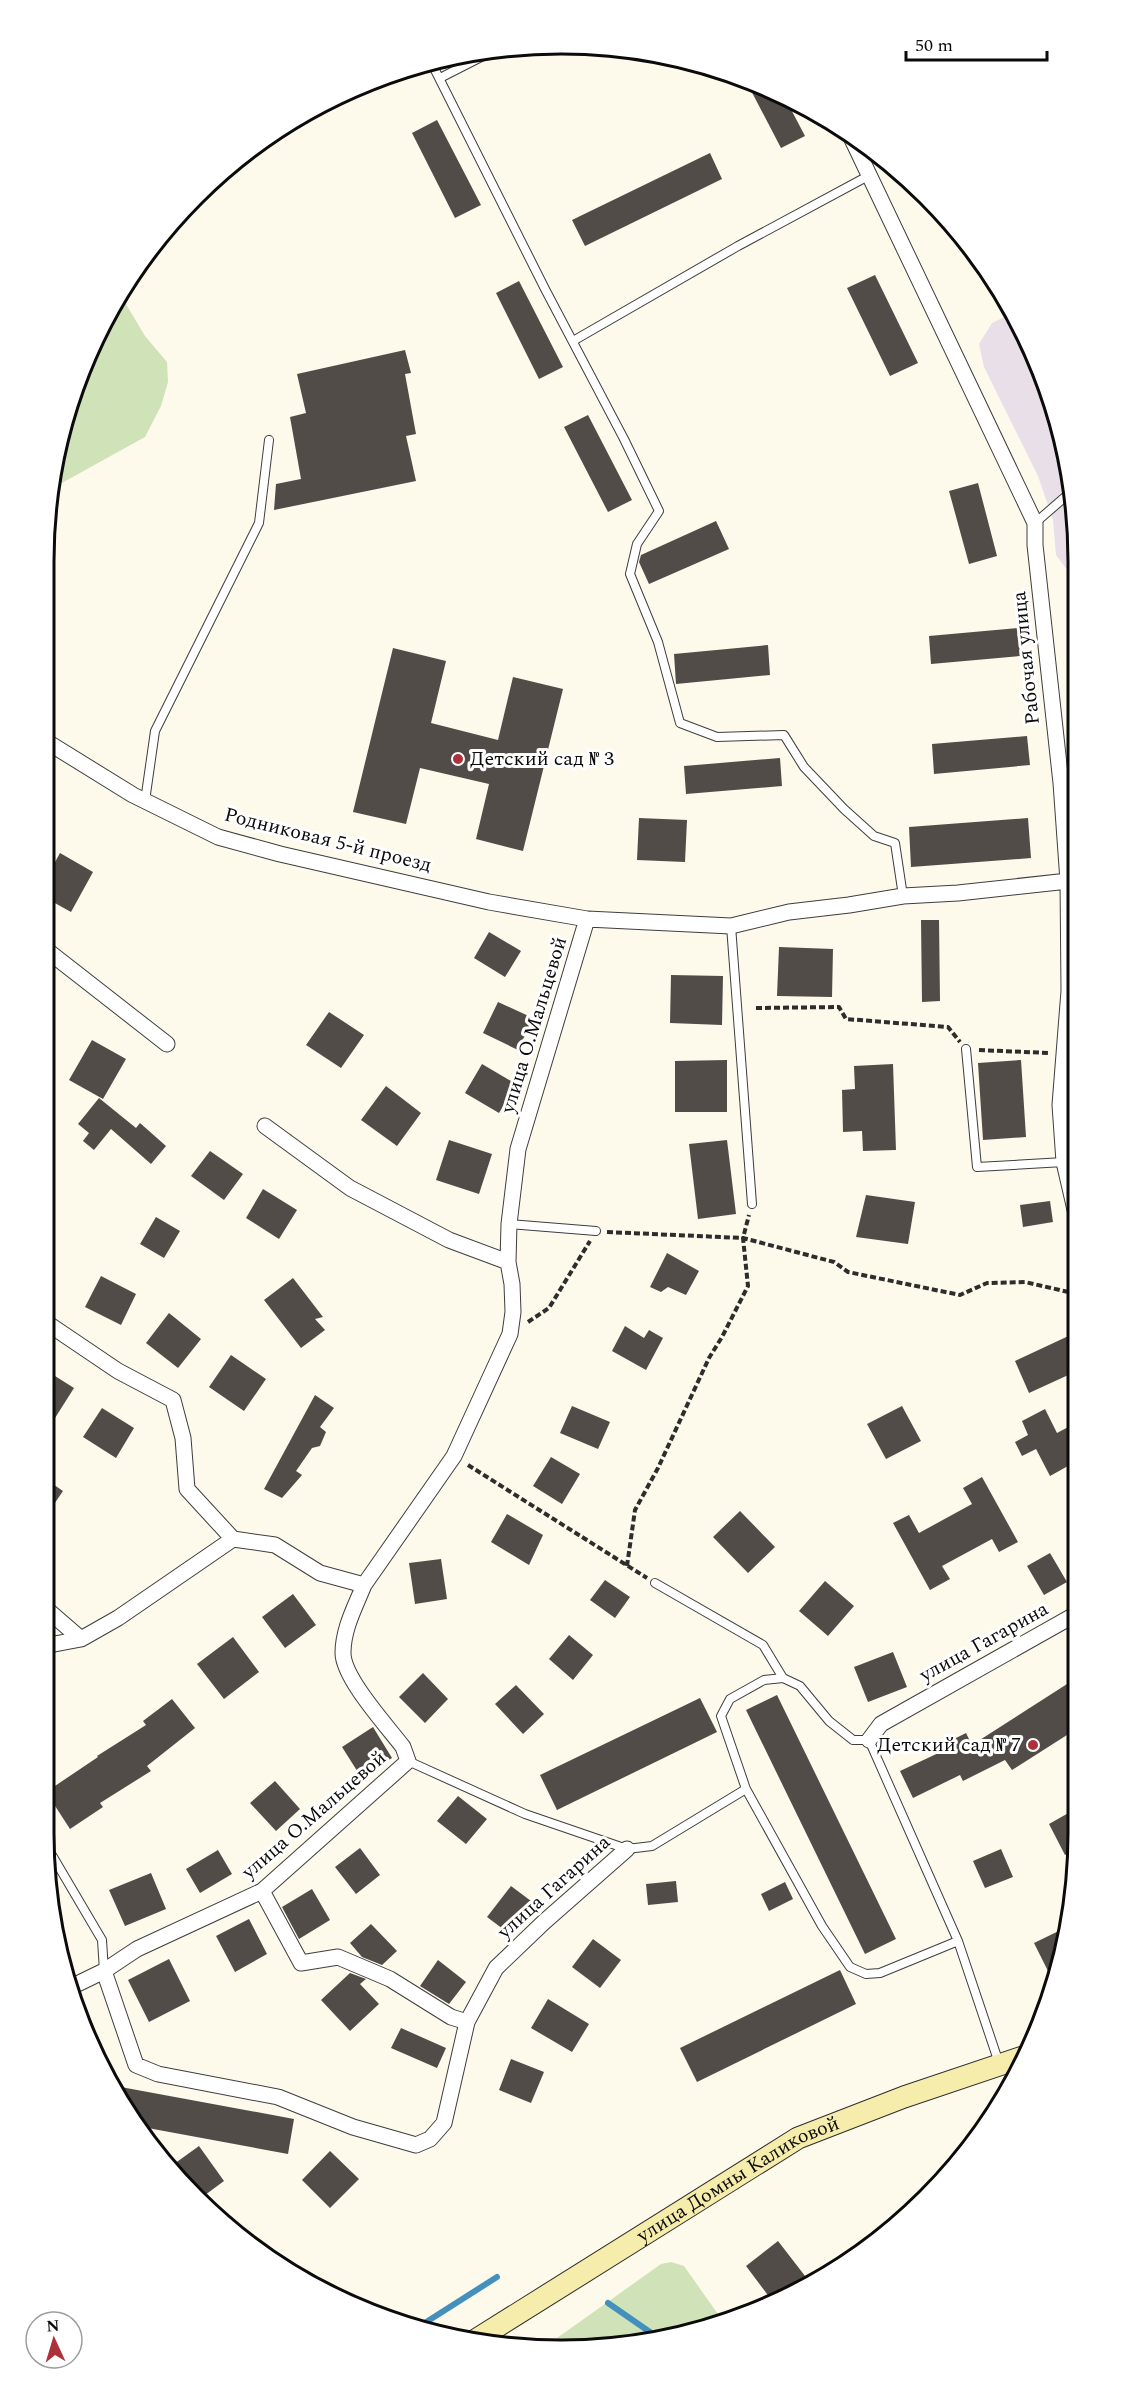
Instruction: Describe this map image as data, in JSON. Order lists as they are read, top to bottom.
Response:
{
  "streets": {
    "main road": ["улица Домны Каликовой"],
    "street": [
      "Рабочая улица",
      "Родниковая 5-й проезд",
      "улица О.Мальцевой",
      "улица Гагарина"
    ]
  },
  "crossings": [
    ["Рабочая улица", "улица О.Мальцевой"],
    ["Родниковая 5-й проезд", "улица О.Мальцевой"],
    ["улица О.Мальцевой", "улица Гагарина"]
  ],
  "places": ["Детский сад № 3", "Детский сад № 7"],
  "scale_bar": "50 m",
  "north": "top"
}
